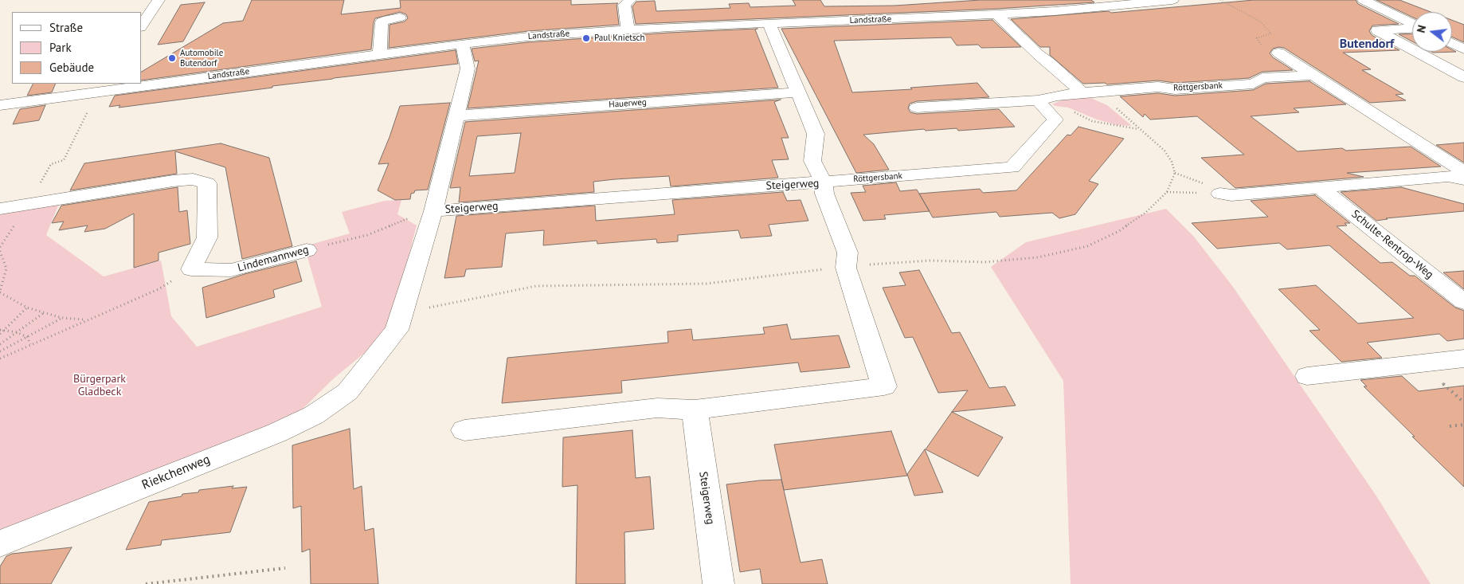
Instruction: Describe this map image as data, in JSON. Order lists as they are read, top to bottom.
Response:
{
  "streets": {
    "street": [
      "Landstraße",
      "Röttgersbank",
      "Hauerweg",
      "Steigerweg",
      "Schulte-Rentrop-Weg",
      "Lindemannweg",
      "Riekchenweg"
    ]
  },
  "crossings": [
    ["Röttgersbank", "Steigerweg"],
    ["Steigerweg", "Lindemannweg"],
    ["Steigerweg", "Riekchenweg"]
  ],
  "districts": ["Butendorf"],
  "parks": ["Bürgerpark Gladbeck"],
  "places": ["Paul Knietsch", "Automobile Butendorf"],
  "legend": ["Straße", "Park", "Gebäude"],
  "north": "left"
}
